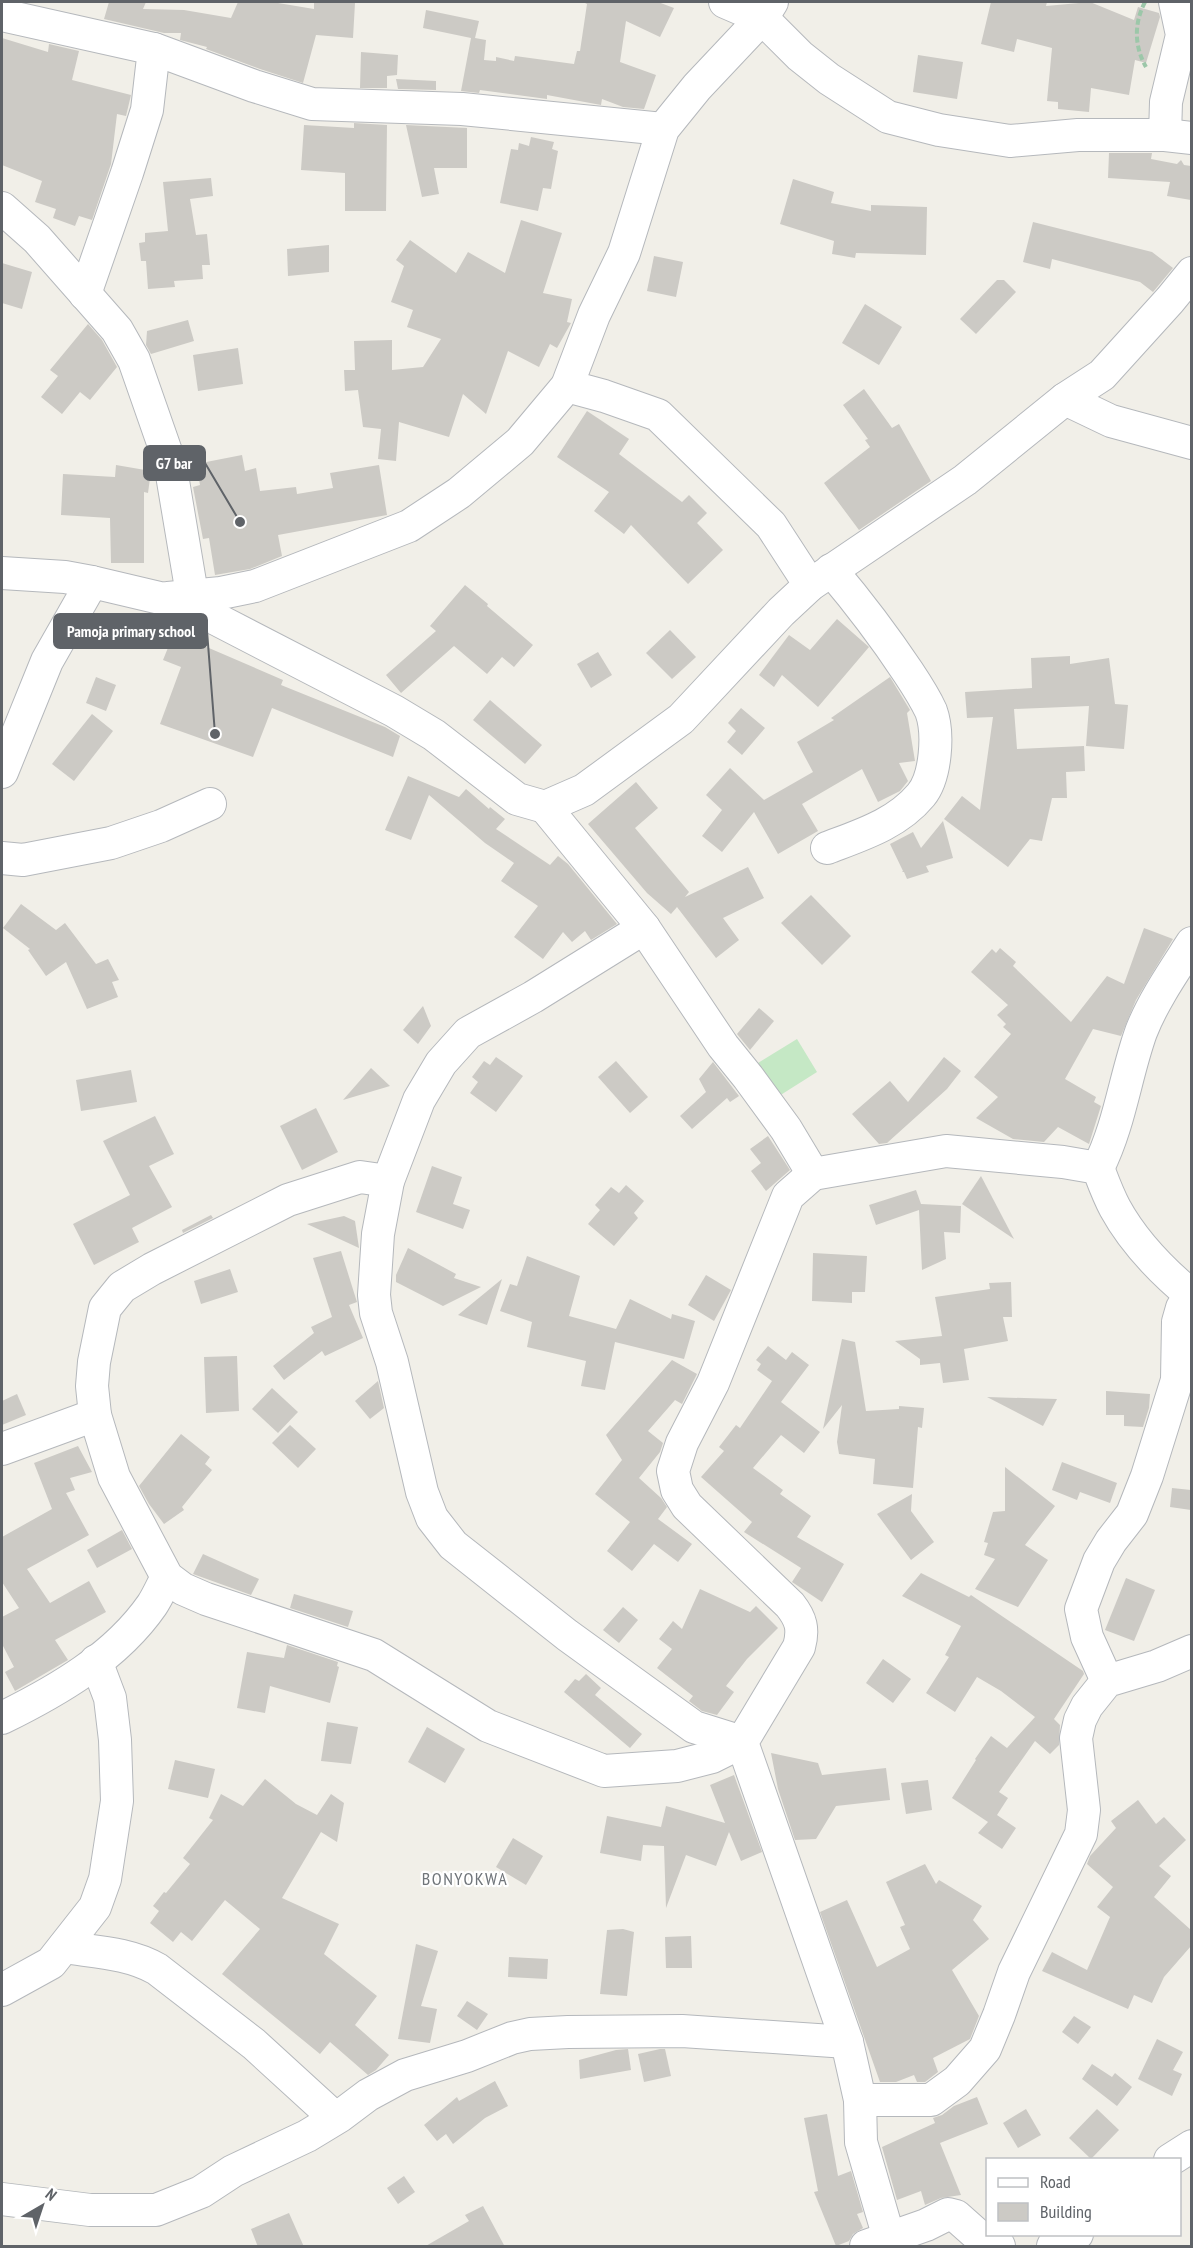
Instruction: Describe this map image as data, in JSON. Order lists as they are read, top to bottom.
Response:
{
  "districts": ["BONYOKWA"],
  "places": ["G7 bar", "Pamoja primary school"],
  "legend": ["Road", "Building"],
  "north": "top right"
}
